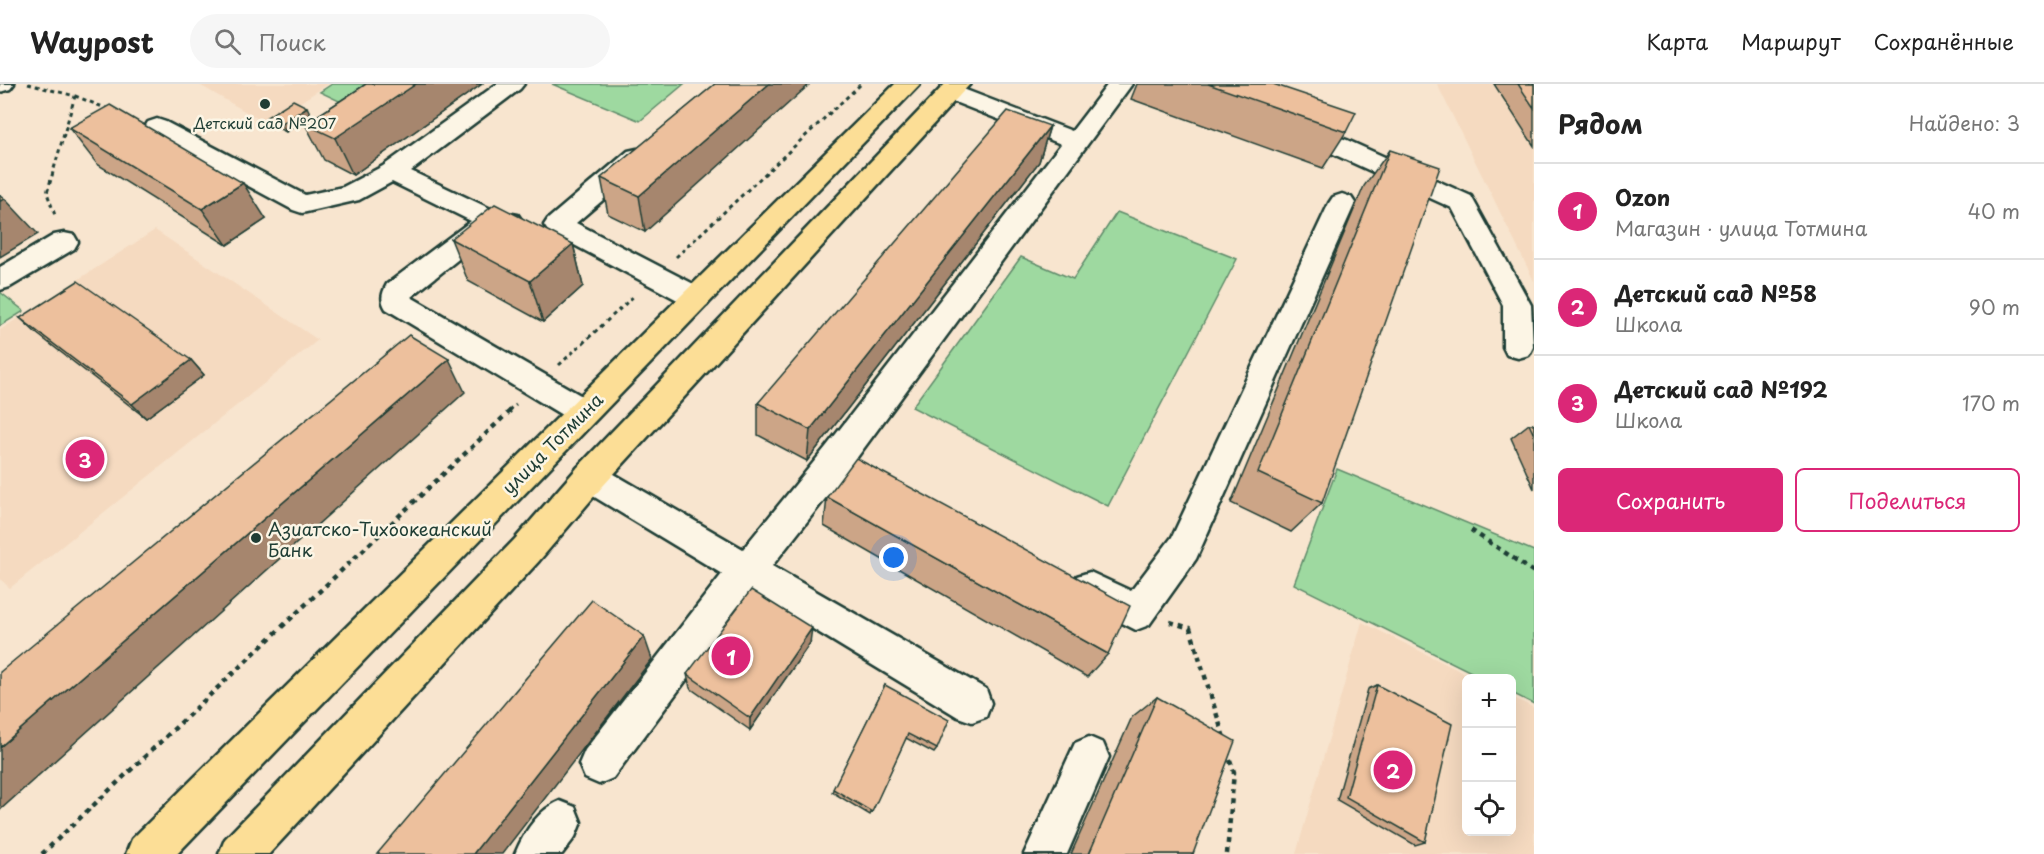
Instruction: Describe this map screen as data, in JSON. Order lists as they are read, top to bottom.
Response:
{
  "streets": {
    "main road": ["улица Тотмина"]
  },
  "places": ["Детский сад №207", "Азиатско-Тихоокеанский Банк"],
  "page": {
    "header": "Waypost",
    "search": "Поиск",
    "nav": ["Карта", "Маршрут", "Сохранённые"],
    "heading": ["Рядом", "Найдено: 3"],
    "list": [
      {
        "mark": "1",
        "name": "Ozon",
        "note": "Магазин · улица Тотмина",
        "value": "40 m"
      },
      {
        "mark": "2",
        "name": "Детский сад №58",
        "note": "Школа",
        "value": "90 m"
      },
      {
        "mark": "3",
        "name": "Детский сад №192",
        "note": "Школа",
        "value": "170 m"
      }
    ],
    "pins": ["3", "1", "2"],
    "buttons": ["Сохранить", "Поделиться"],
    "map_buttons": ["+", "−"]
  }
}
